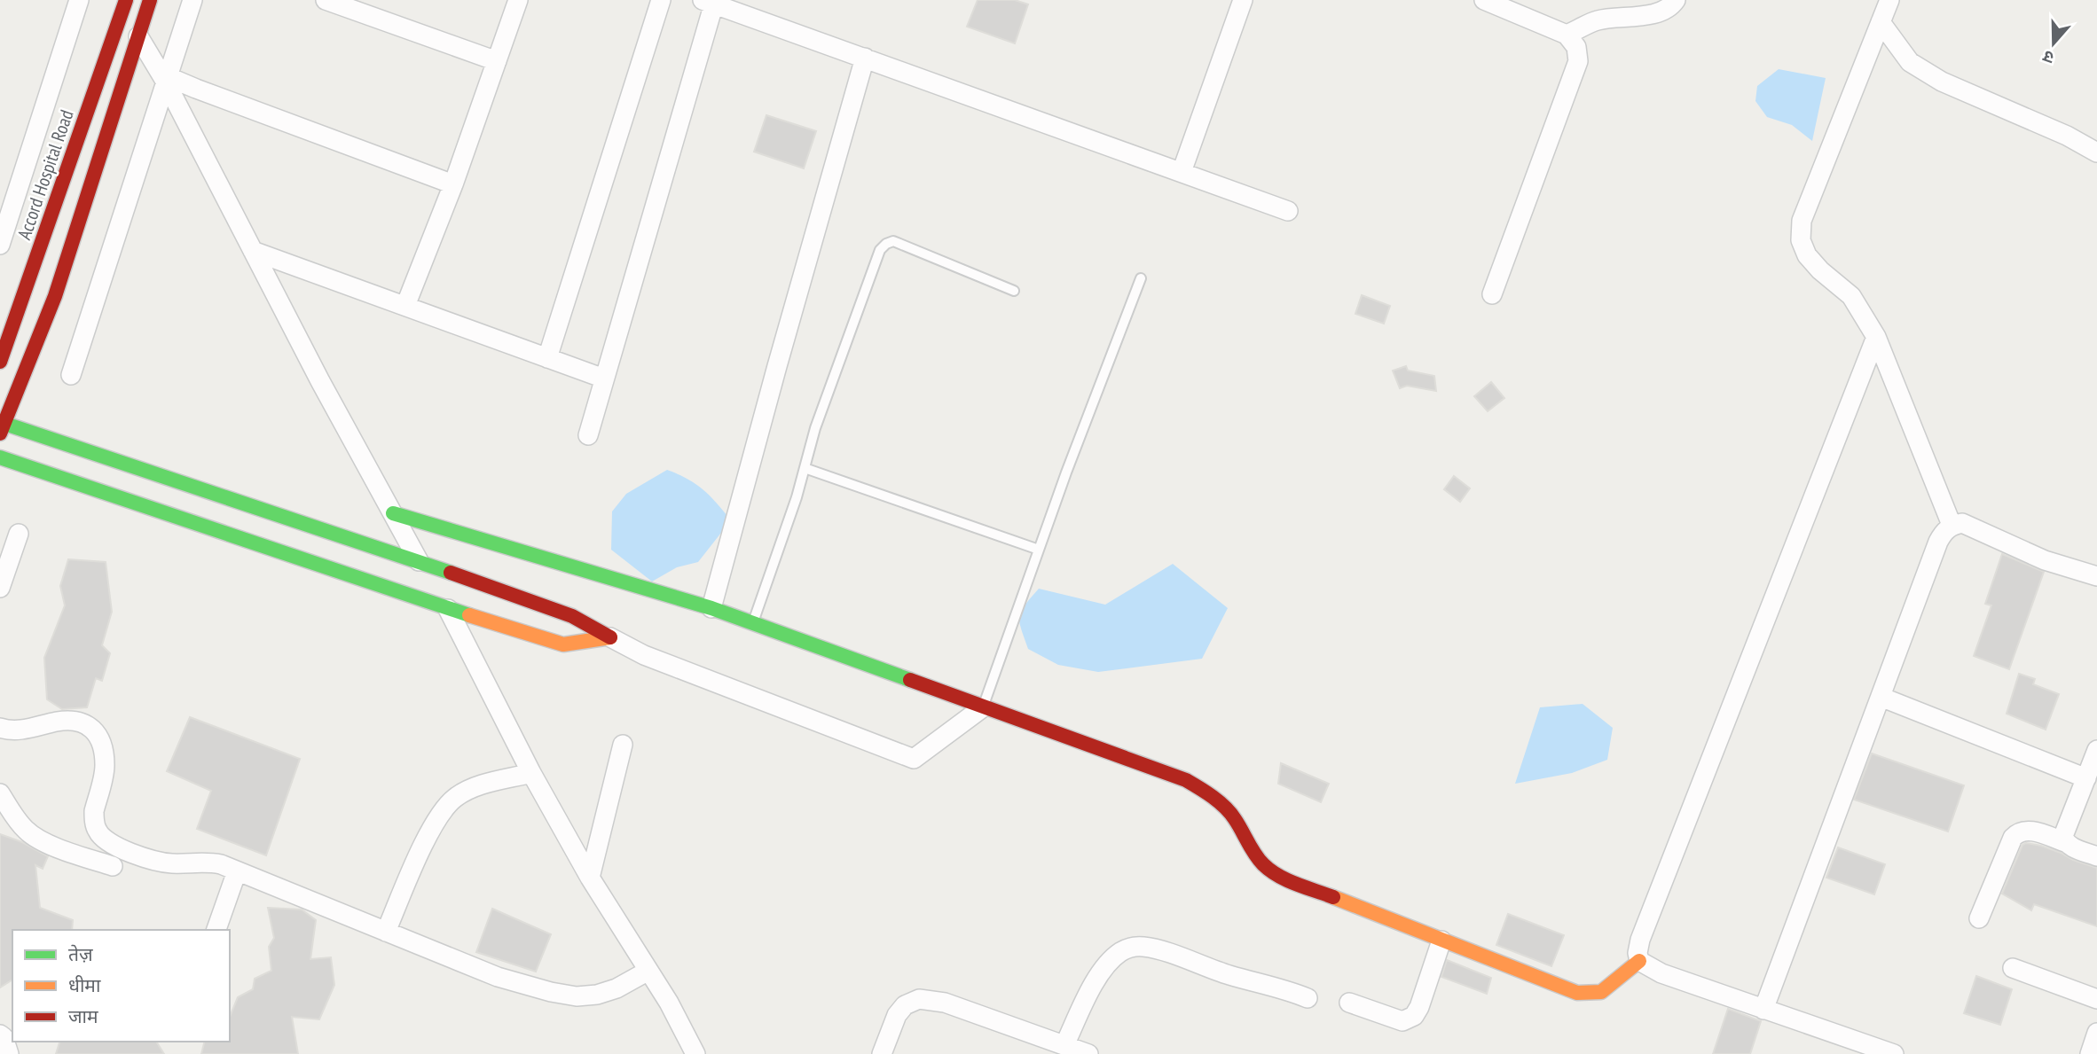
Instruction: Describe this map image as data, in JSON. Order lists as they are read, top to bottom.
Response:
{
  "streets": {
    "street": ["Accord Hospital Road"]
  },
  "legend": ["तेज़", "धीमा", "जाम"],
  "north": "bottom"
}
